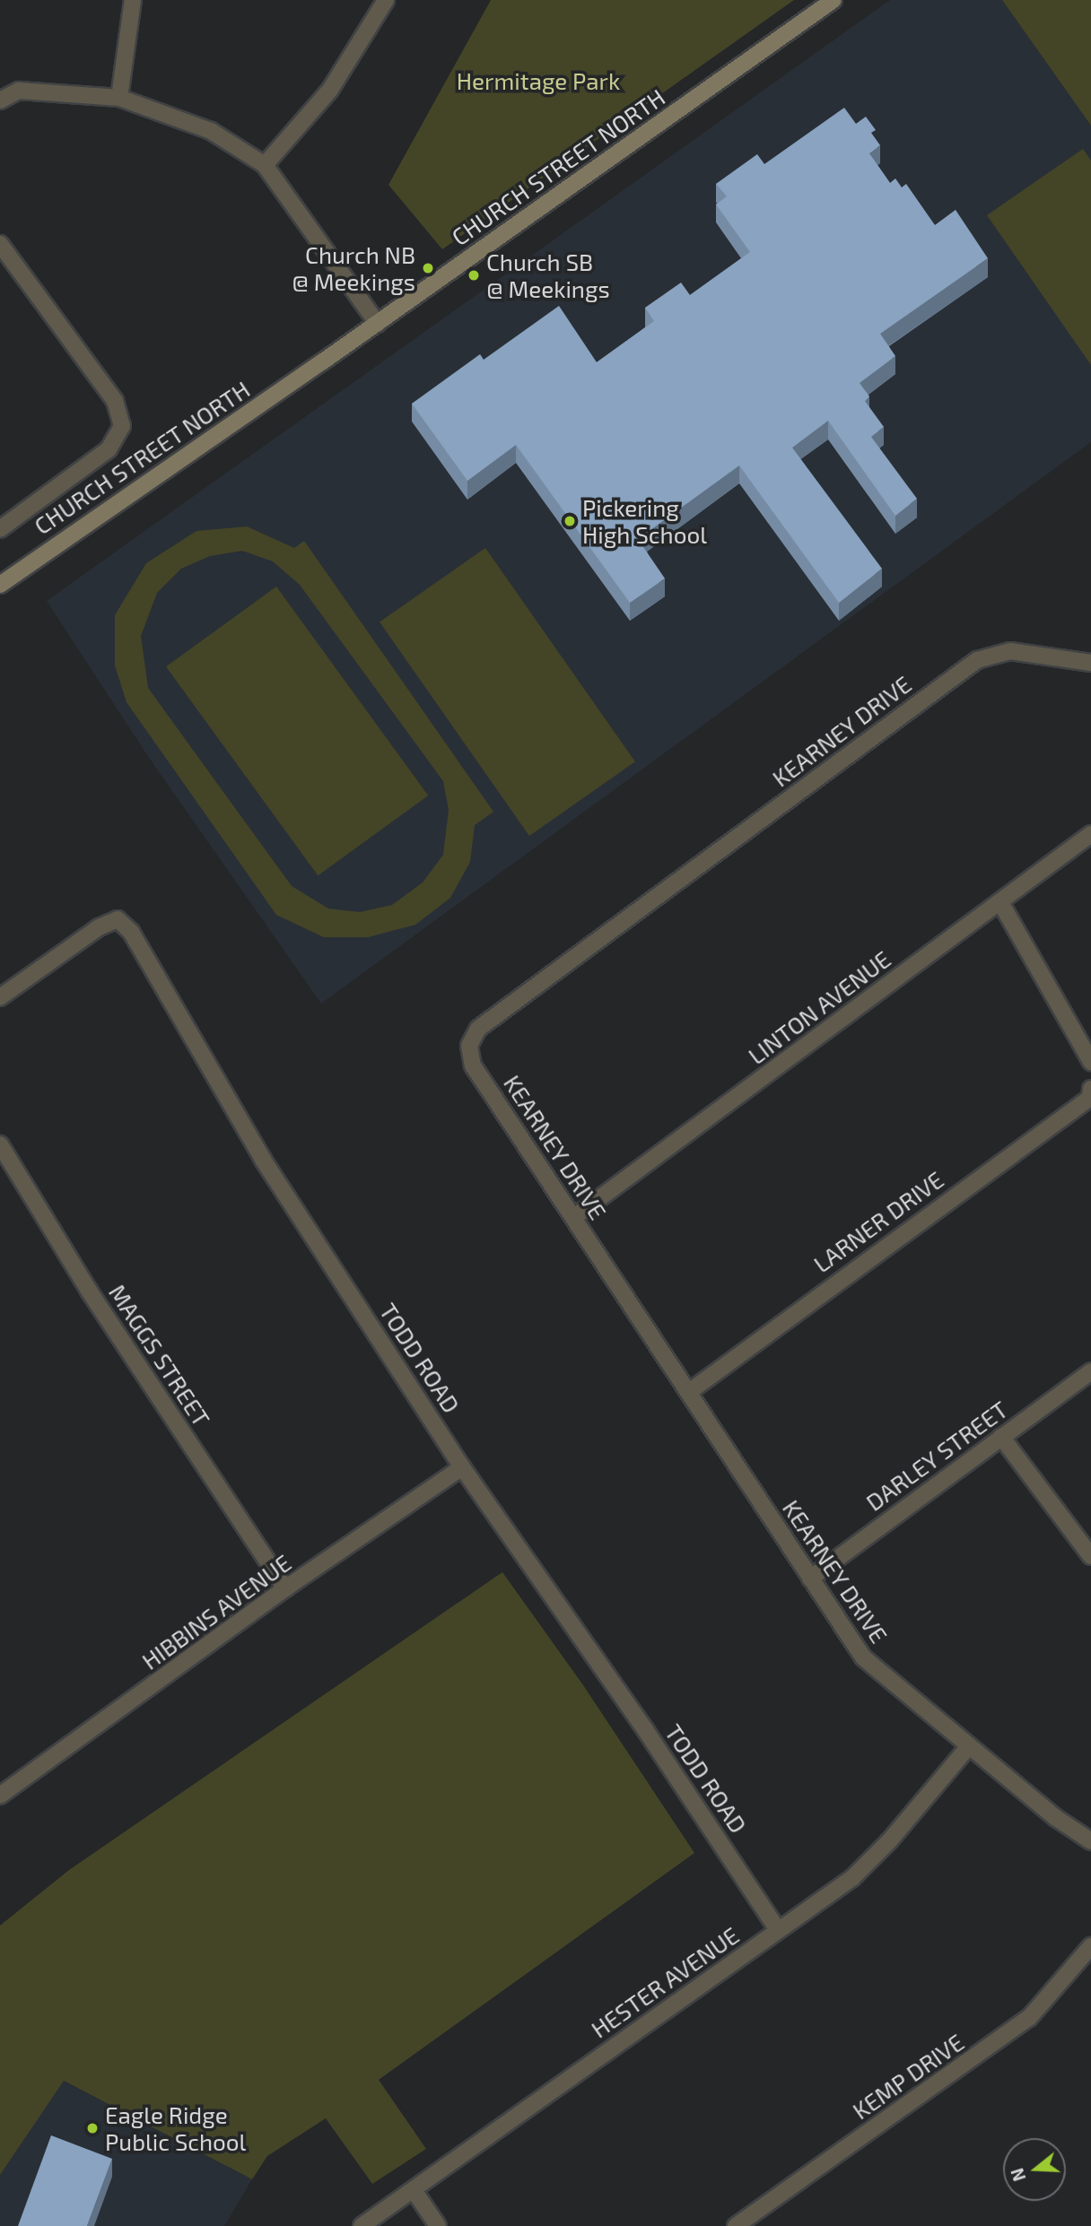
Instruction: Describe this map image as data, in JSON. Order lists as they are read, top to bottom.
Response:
{
  "streets": {
    "street": [
      "CHURCH STREET NORTH",
      "KEARNEY DRIVE",
      "LINTON AVENUE",
      "LARNER DRIVE",
      "MAGGS STREET",
      "TODD ROAD",
      "DARLEY STREET",
      "HIBBINS AVENUE",
      "HESTER AVENUE",
      "KEMP DRIVE"
    ]
  },
  "crossings": [
    ["KEARNEY DRIVE", "LINTON AVENUE"],
    ["KEARNEY DRIVE", "LARNER DRIVE"],
    ["KEARNEY DRIVE", "DARLEY STREET"],
    ["KEARNEY DRIVE", "HESTER AVENUE"],
    ["MAGGS STREET", "HIBBINS AVENUE"],
    ["TODD ROAD", "HIBBINS AVENUE"],
    ["TODD ROAD", "HESTER AVENUE"]
  ],
  "parks": ["Hermitage Park"],
  "places": [
    "Church NB @ Meekings",
    "Church SB @ Meekings",
    "Pickering High School",
    "Eagle Ridge Public School"
  ],
  "north": "left"
}
